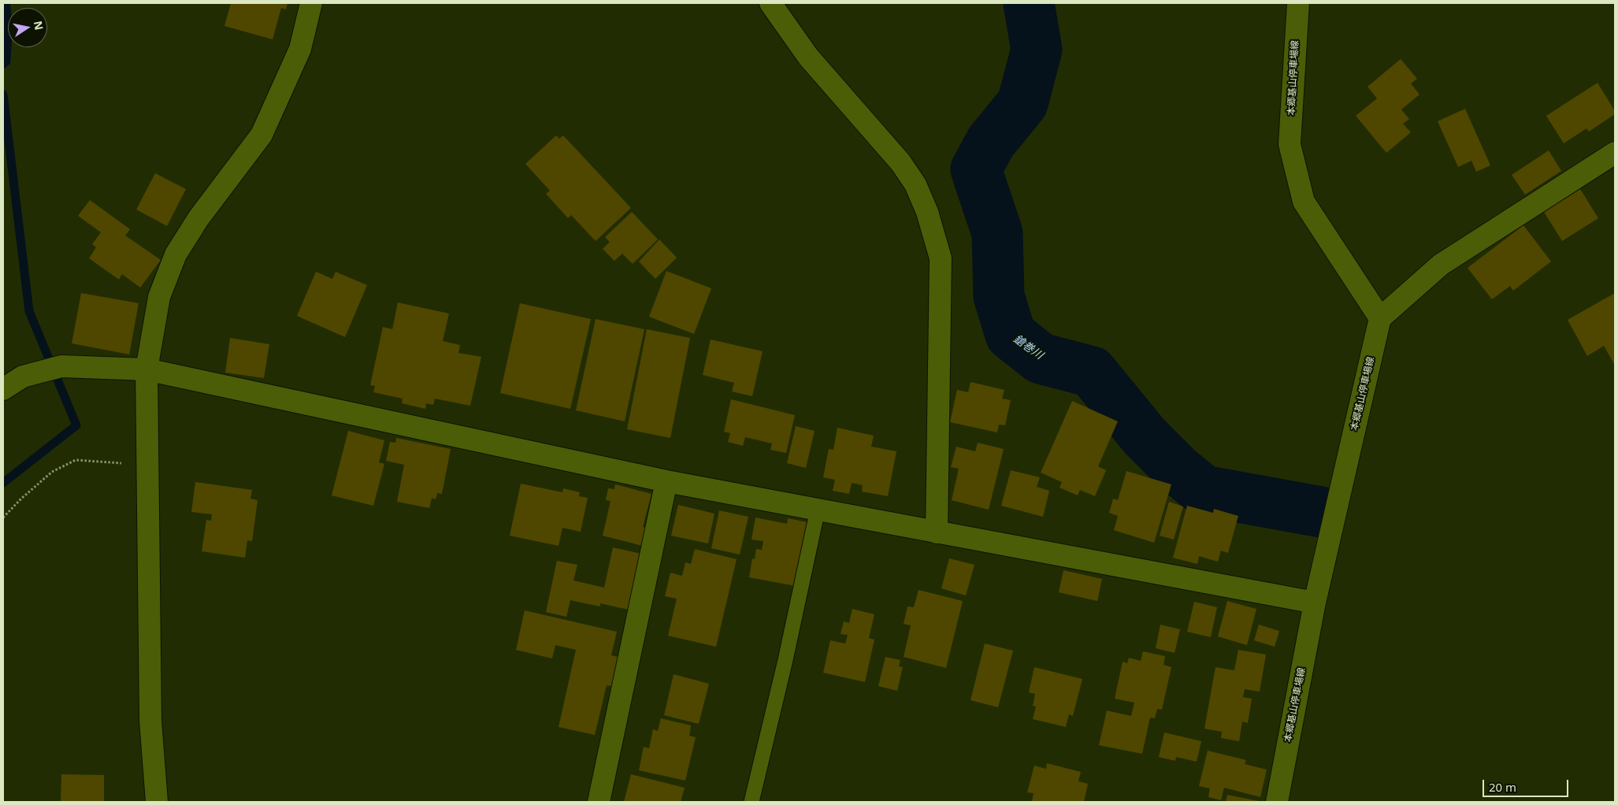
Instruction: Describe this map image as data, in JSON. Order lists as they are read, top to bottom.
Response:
{
  "streets": {
    "street": ["本郷基山停車場線"]
  },
  "water": ["鎗巻川"],
  "scale_bar": "20 m",
  "north": "right"
}
